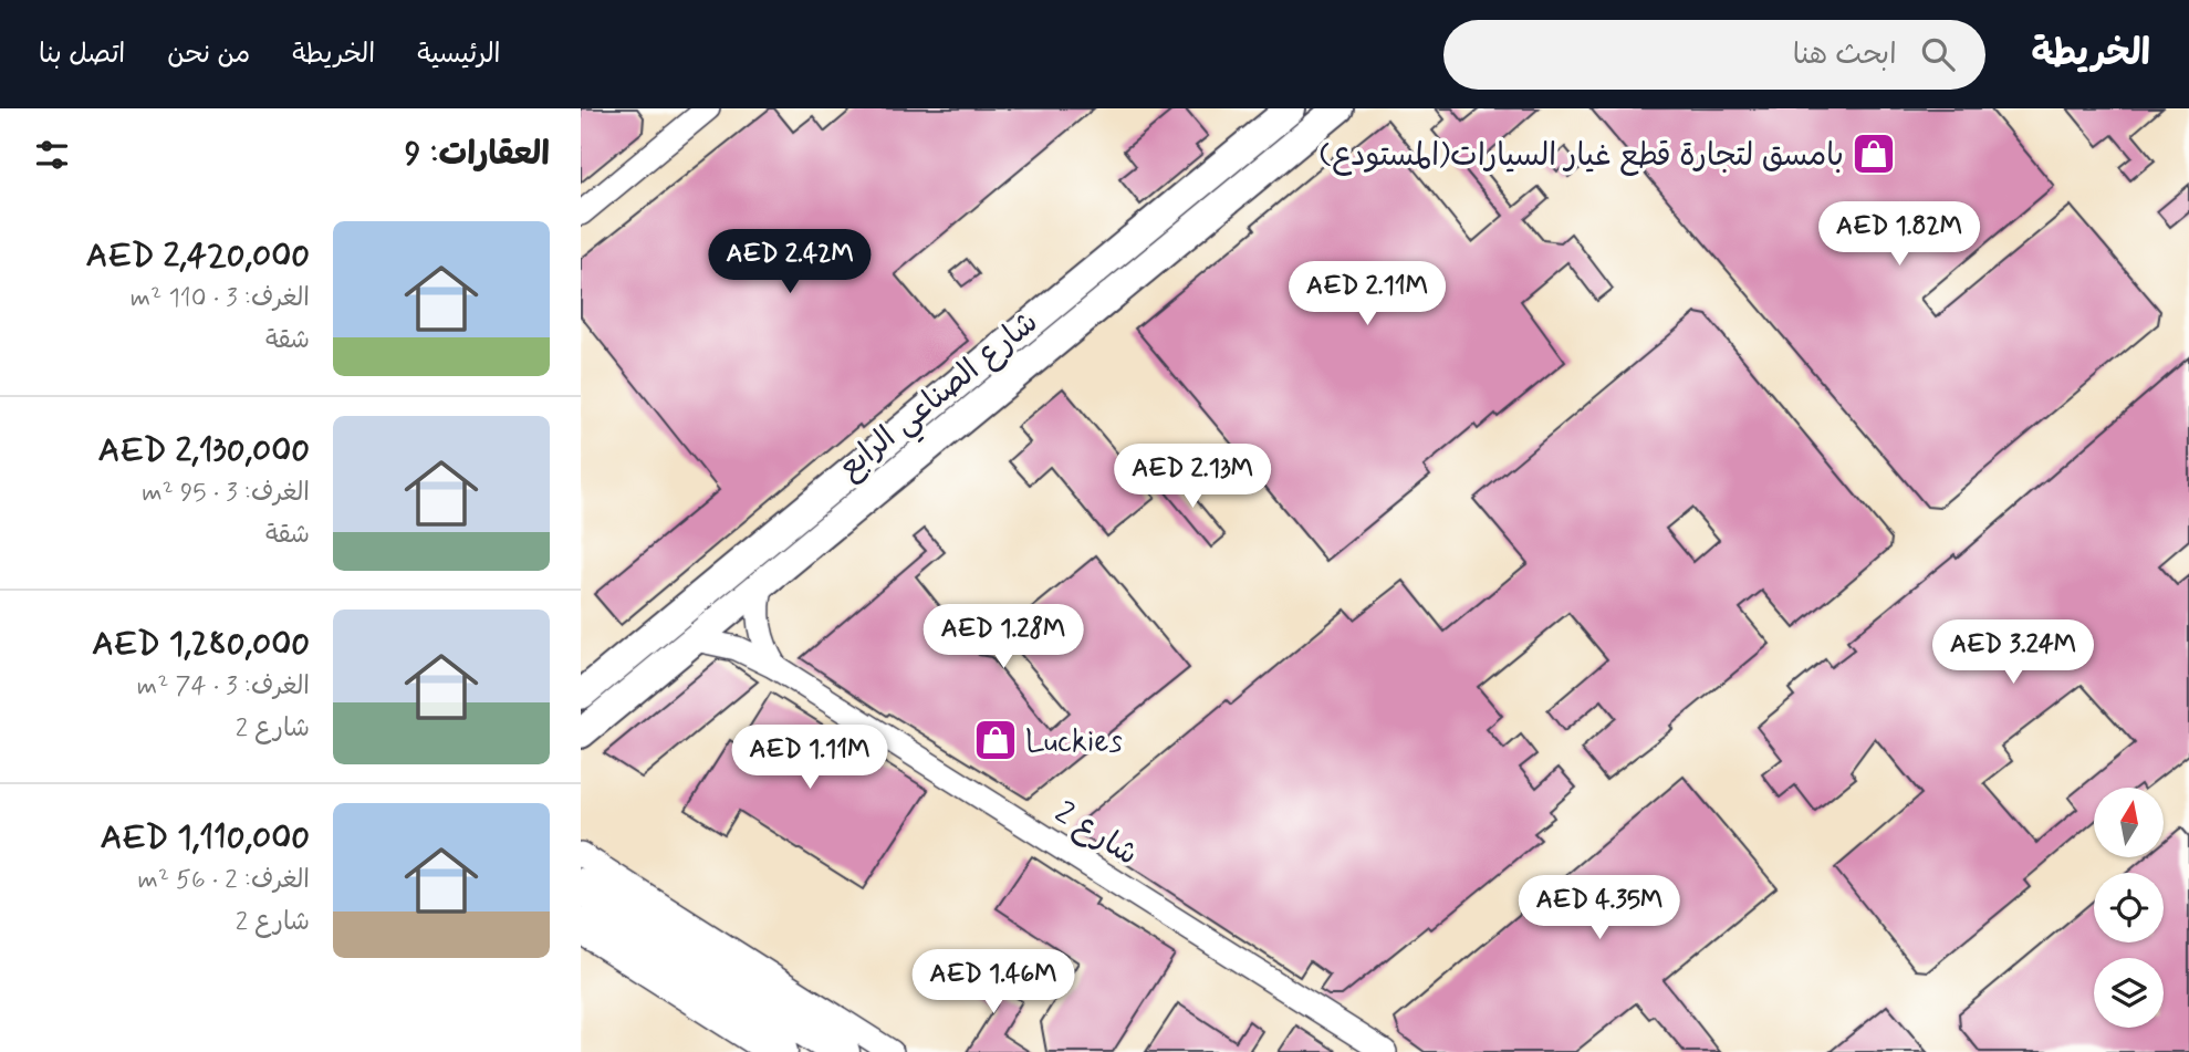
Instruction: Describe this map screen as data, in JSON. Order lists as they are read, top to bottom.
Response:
{
  "streets": {
    "main road": ["شارع الصناعي الرابع"],
    "street": ["شارع 2"]
  },
  "crossings": [
    ["شارع الصناعي الرابع", "شارع 2"]
  ],
  "places": {
    "shop": ["بامسق لتجارة قطع غيار السيارات(المستودع)", "Luckies"]
  },
  "north": "top",
  "page": {
    "header": "الخريطة",
    "search": "ابحث هنا",
    "nav": [
      "الرئيسية",
      "الخريطة",
      "من نحن",
      "اتصل بنا"
    ],
    "heading": "العقارات: 9",
    "price": [
      "AED 1.82M",
      "AED 2.42M",
      "AED 2.11M",
      "AED 2.13M",
      "AED 1.28M",
      "AED 3.24M",
      "AED 1.11M",
      "AED 4.35M",
      "AED 1.46M"
    ],
    "list": [
      {
        "name": "AED 2,420,000",
        "note": "الغرف: 3 · 110 m² · شقة"
      },
      {
        "name": "AED 2,130,000",
        "note": "الغرف: 3 · 95 m² · شقة"
      },
      {
        "name": "AED 1,280,000",
        "note": "الغرف: 3 · 74 m² · شارع 2"
      },
      {
        "name": "AED 1,110,000",
        "note": "الغرف: 2 · 56 m² · شارع 2"
      }
    ]
  }
}
